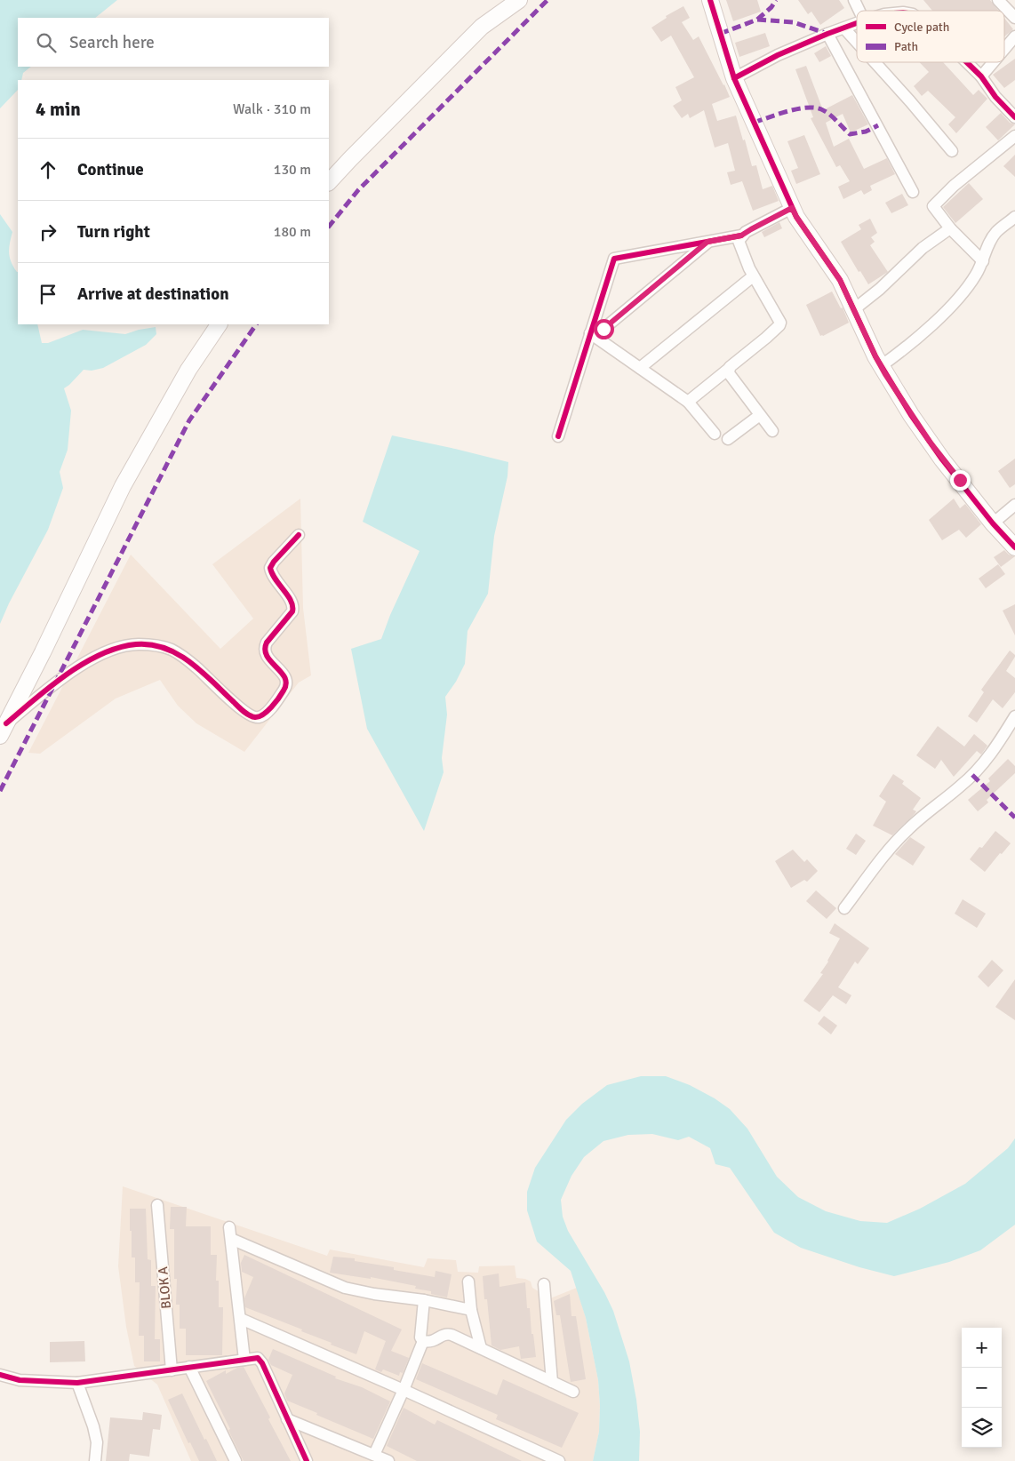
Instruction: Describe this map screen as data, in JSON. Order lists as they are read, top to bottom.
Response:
{
  "streets": {
    "street": ["BLOK A"]
  },
  "legend": ["Cycle path", "Path"],
  "page": {
    "search": "Search here",
    "heading": ["4 min", "Walk · 310 m"],
    "list": [
      ["Continue", "130 m"],
      ["Turn right", "180 m"],
      "Arrive at destination"
    ],
    "map_buttons": ["+", "−"]
  }
}
